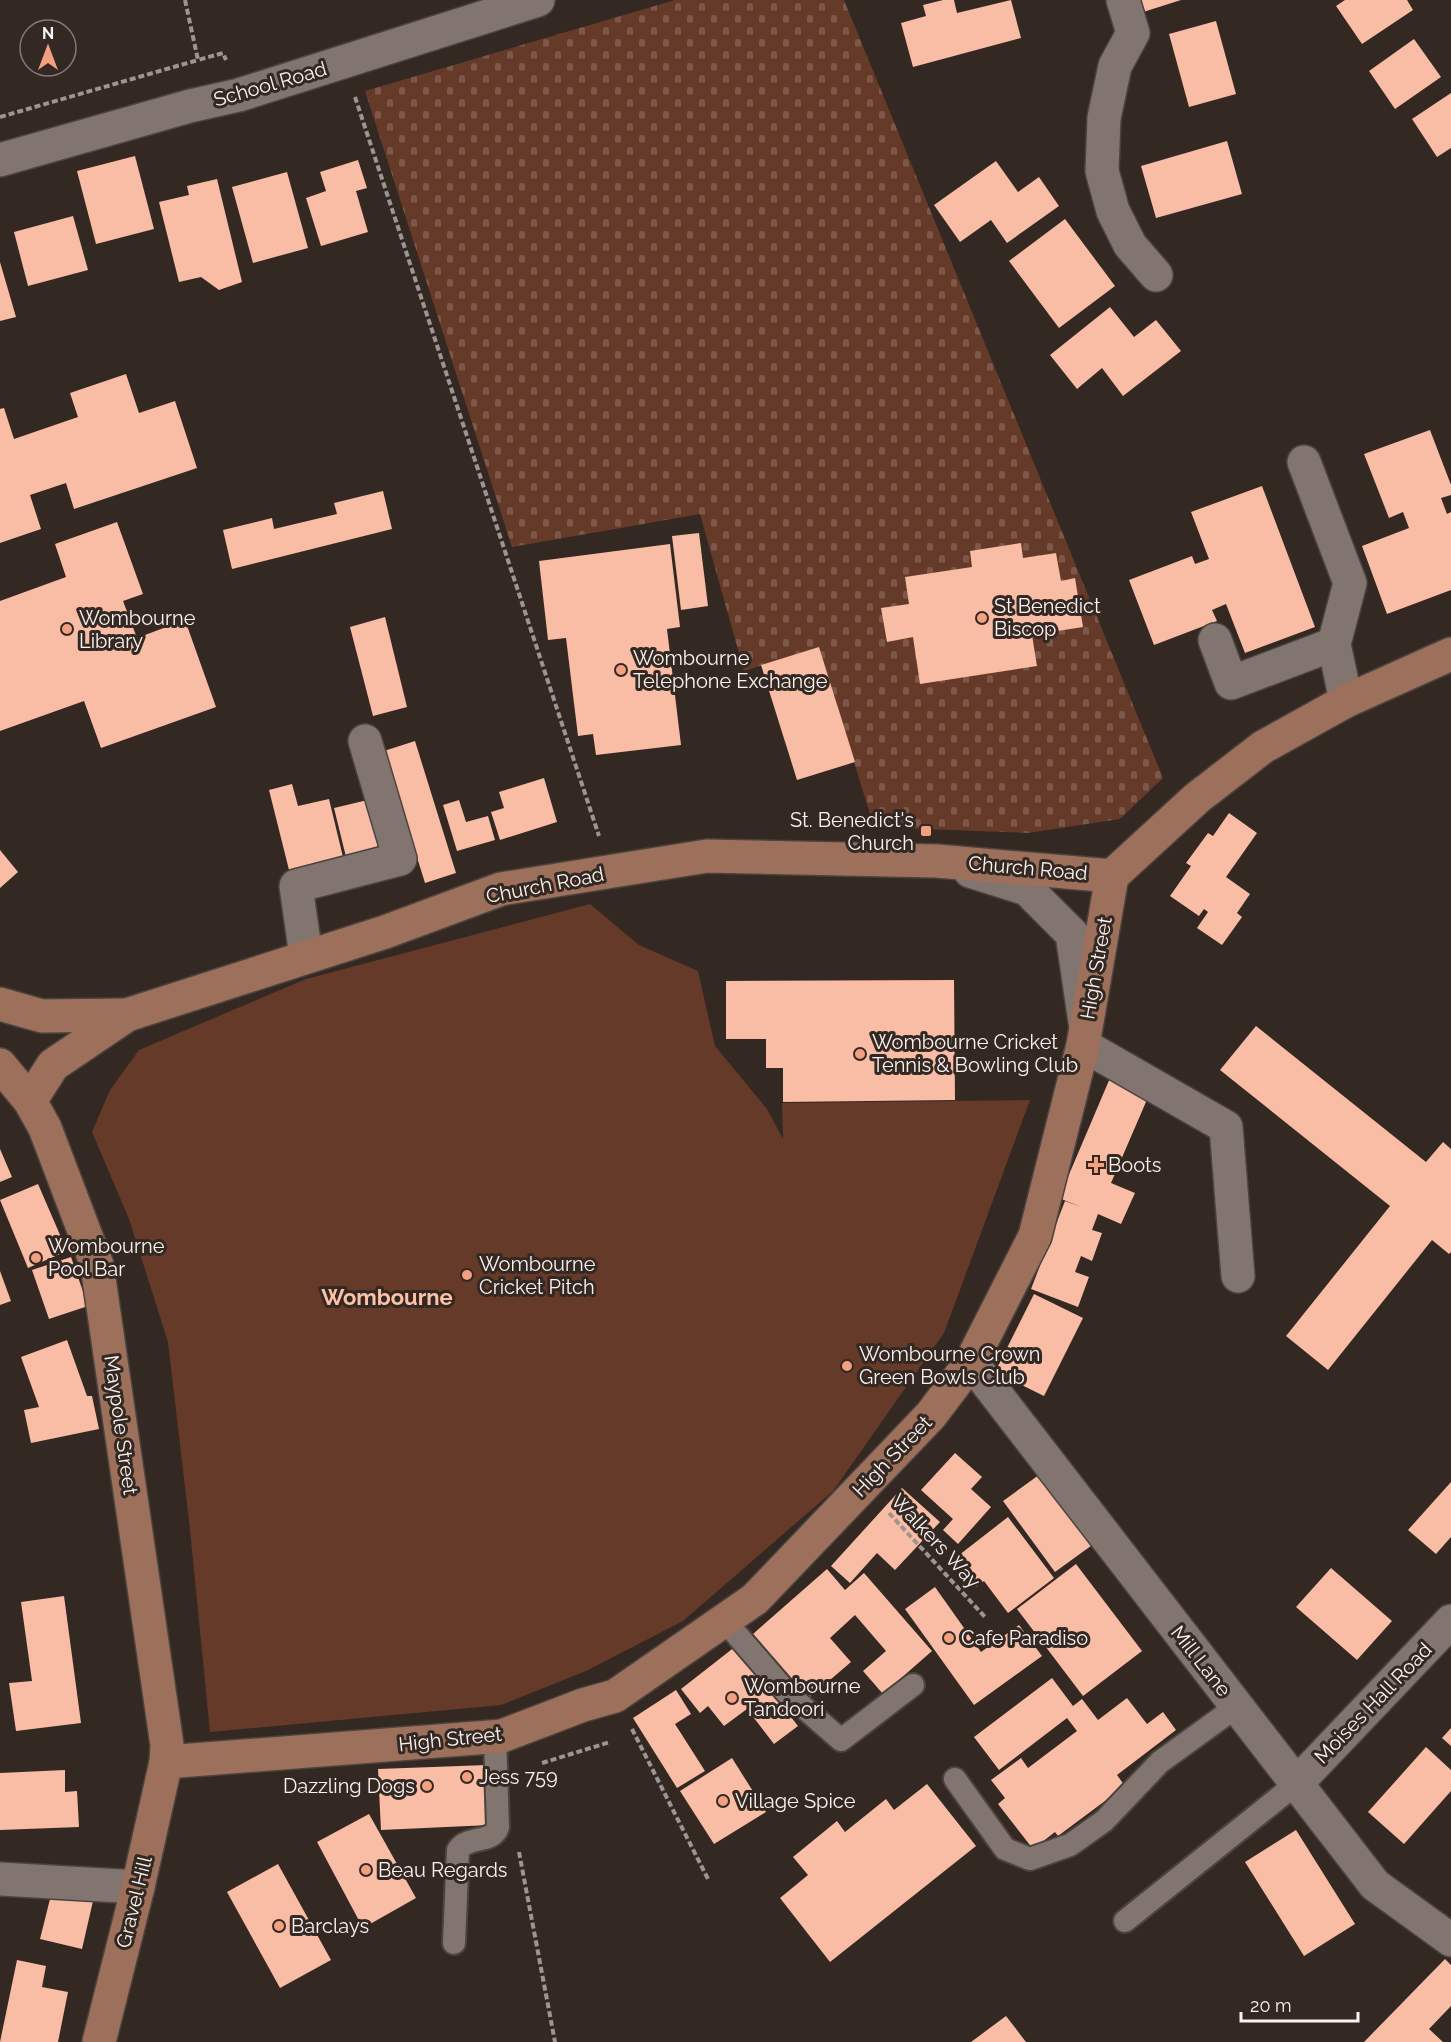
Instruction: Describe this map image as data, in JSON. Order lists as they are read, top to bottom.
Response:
{
  "streets": {
    "street": [
      "School Road",
      "Church Road",
      "High Street",
      "Maypole Street",
      "Mill Lane",
      "Moises Hall Road",
      "Gravel Hill"
    ],
    "path": ["Walkers Way"]
  },
  "crossings": [
    ["Church Road", "High Street"],
    ["Church Road", "Maypole Street"],
    ["High Street", "Maypole Street"],
    ["High Street", "Walkers Way"],
    ["High Street", "Mill Lane"],
    ["High Street", "Gravel Hill"],
    ["Maypole Street", "Gravel Hill"],
    ["Mill Lane", "Moises Hall Road"]
  ],
  "districts": ["Wombourne"],
  "places": {
    "other": [
      "St Benedict Biscop",
      "Wombourne Library",
      "Wombourne Telephone Exchange",
      "Wombourne Cricket Tennis & Bowling Club",
      "Wombourne Pool Bar",
      "Wombourne Cricket Pitch",
      "Wombourne Crown Green Bowls Club",
      "Cafe Paradiso",
      "Wombourne Tandoori",
      "Jess 759",
      "Dazzling Dogs",
      "Village Spice",
      "Beau Regards",
      "Barclays"
    ],
    "transit": ["St. Benedict's Church"],
    "health": ["Boots"]
  },
  "scale_bar": "20 m",
  "north": "top"
}
